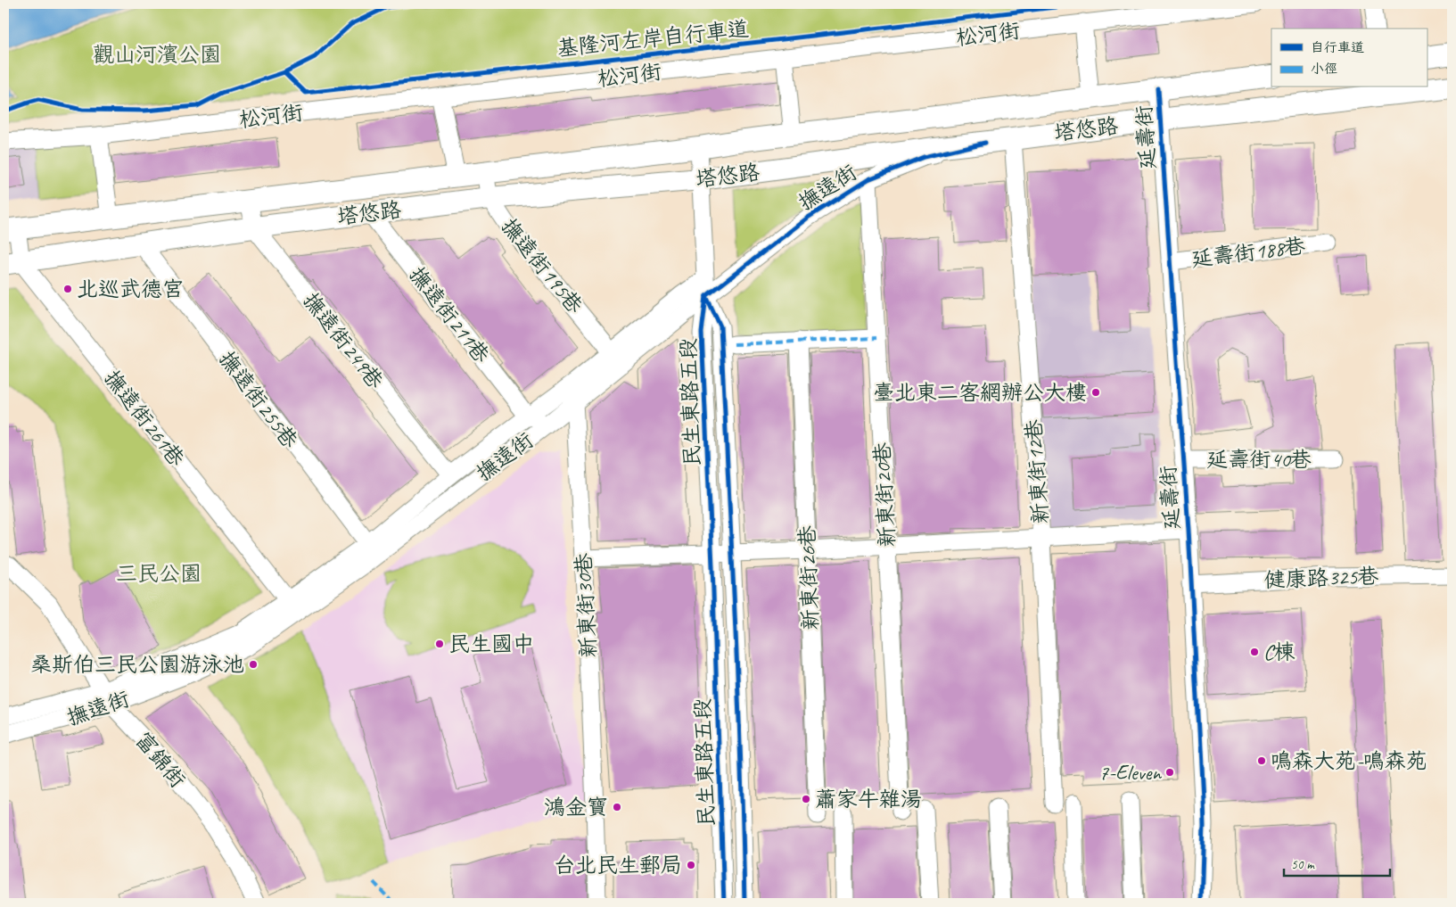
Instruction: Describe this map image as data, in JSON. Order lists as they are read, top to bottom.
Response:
{
  "streets": {
    "main road": ["塔悠路"],
    "street": [
      "松河街",
      "延壽街",
      "撫遠街",
      "延壽街188巷",
      "撫遠街195巷",
      "撫遠街211巷",
      "撫遠街249巷",
      "撫遠街255巷",
      "民生東路五段",
      "撫遠街261巷",
      "延壽街40巷",
      "新東街12巷",
      "新東街20巷",
      "新東街26巷",
      "健康路325巷",
      "新東街30巷",
      "富錦街"
    ],
    "cycle path": ["基隆河左岸自行車道"]
  },
  "crossings": [
    ["塔悠路", "延壽街"],
    ["塔悠路", "撫遠街"],
    ["塔悠路", "撫遠街195巷"],
    ["塔悠路", "撫遠街211巷"],
    ["塔悠路", "撫遠街249巷"],
    ["塔悠路", "撫遠街255巷"],
    ["塔悠路", "民生東路五段"],
    ["塔悠路", "撫遠街261巷"],
    ["塔悠路", "新東街12巷"],
    ["延壽街", "延壽街188巷"],
    ["延壽街", "延壽街40巷"],
    ["延壽街", "健康路325巷"],
    ["撫遠街", "撫遠街195巷"],
    ["撫遠街", "撫遠街211巷"],
    ["撫遠街", "撫遠街249巷"],
    ["撫遠街", "撫遠街255巷"],
    ["撫遠街", "民生東路五段"],
    ["撫遠街", "撫遠街261巷"],
    ["撫遠街", "新東街20巷"],
    ["撫遠街", "新東街30巷"],
    ["撫遠街", "富錦街"]
  ],
  "parks": ["觀山河濱公園", "三民公園"],
  "places": [
    "北巡武德宮",
    "臺北東二客網辦公大樓",
    "民生國中",
    "C棟",
    "桑斯伯三民公園游泳池",
    "鳴森大苑-鳴森苑",
    "7-Eleven",
    "蕭家牛雜湯",
    "鴻金寶",
    "台北民生郵局"
  ],
  "legend": ["自行車道", "小徑"],
  "scale_bar": "50 m"
}
